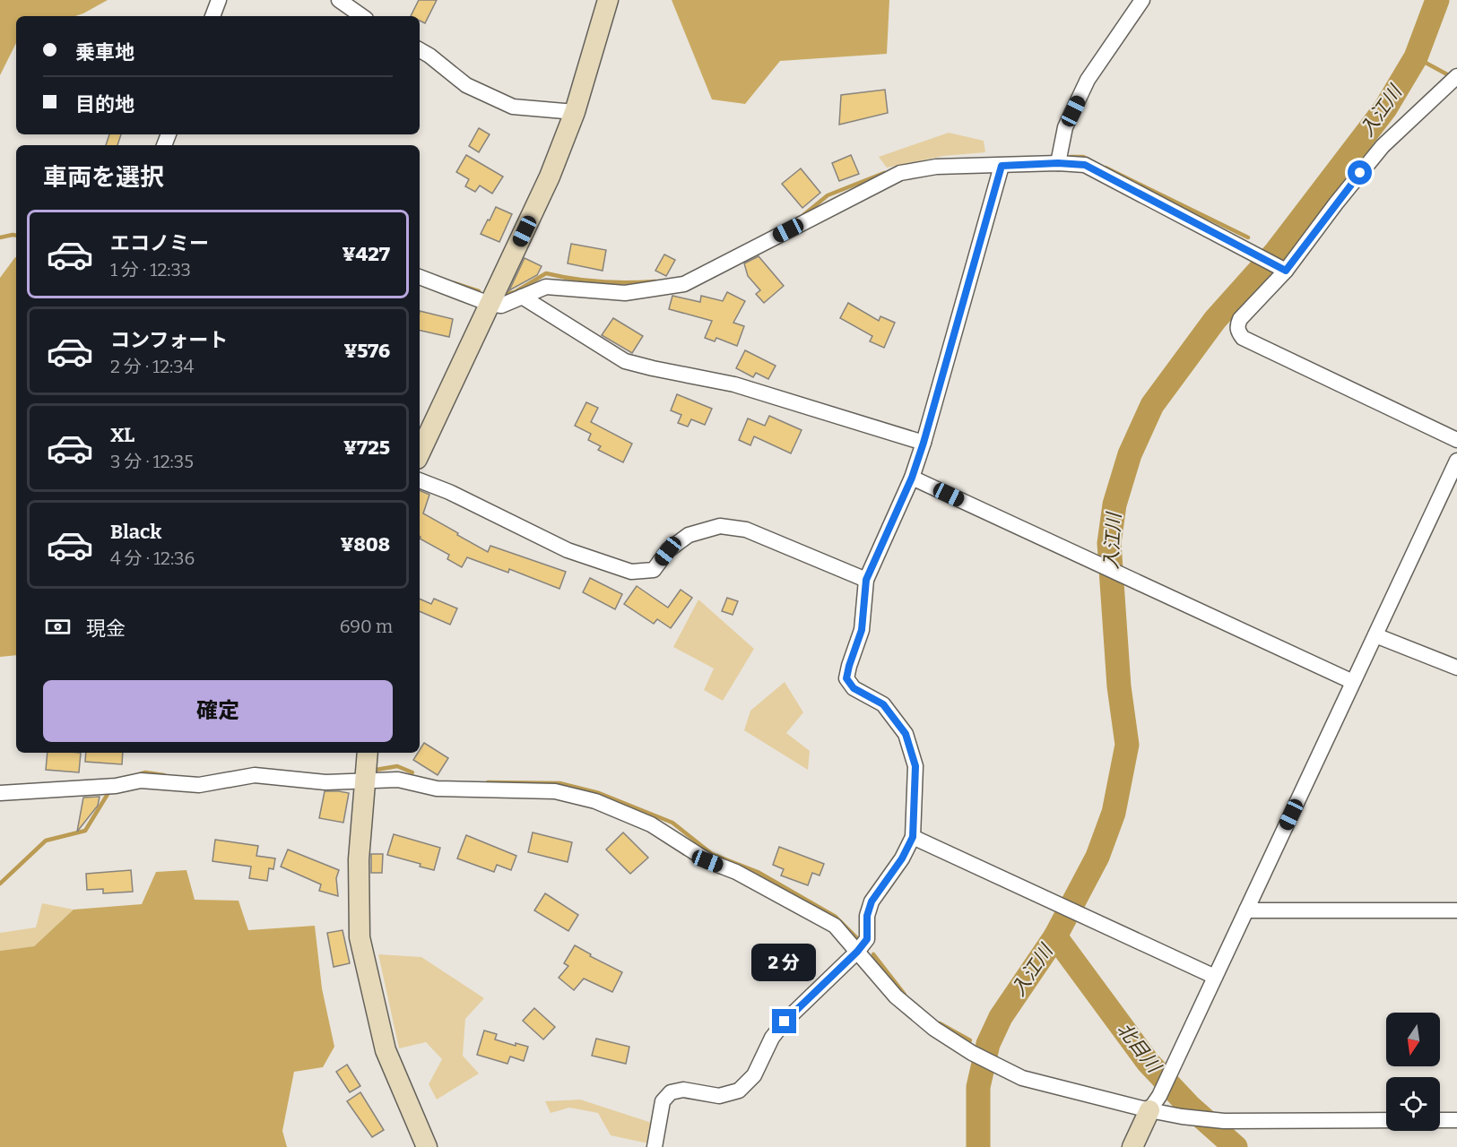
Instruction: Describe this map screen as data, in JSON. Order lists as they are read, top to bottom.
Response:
{
  "water": ["入江川", "北目川"],
  "north": "bottom",
  "page": {
    "banner": ["乗車地", "目的地"],
    "heading": "車両を選択",
    "list": [
      {
        "name": "エコノミー",
        "note": "1 分 · 12:33",
        "value": "¥427"
      },
      {
        "name": "コンフォート",
        "note": "2 分 · 12:34",
        "value": "¥576"
      },
      {
        "name": "XL",
        "note": "3 分 · 12:35",
        "value": "¥725"
      },
      {
        "name": "Black",
        "note": "4 分 · 12:36",
        "value": "¥808"
      }
    ],
    "pay": ["現金", "690 m"],
    "buttons": "確定",
    "bubble": "2 分"
  }
}
